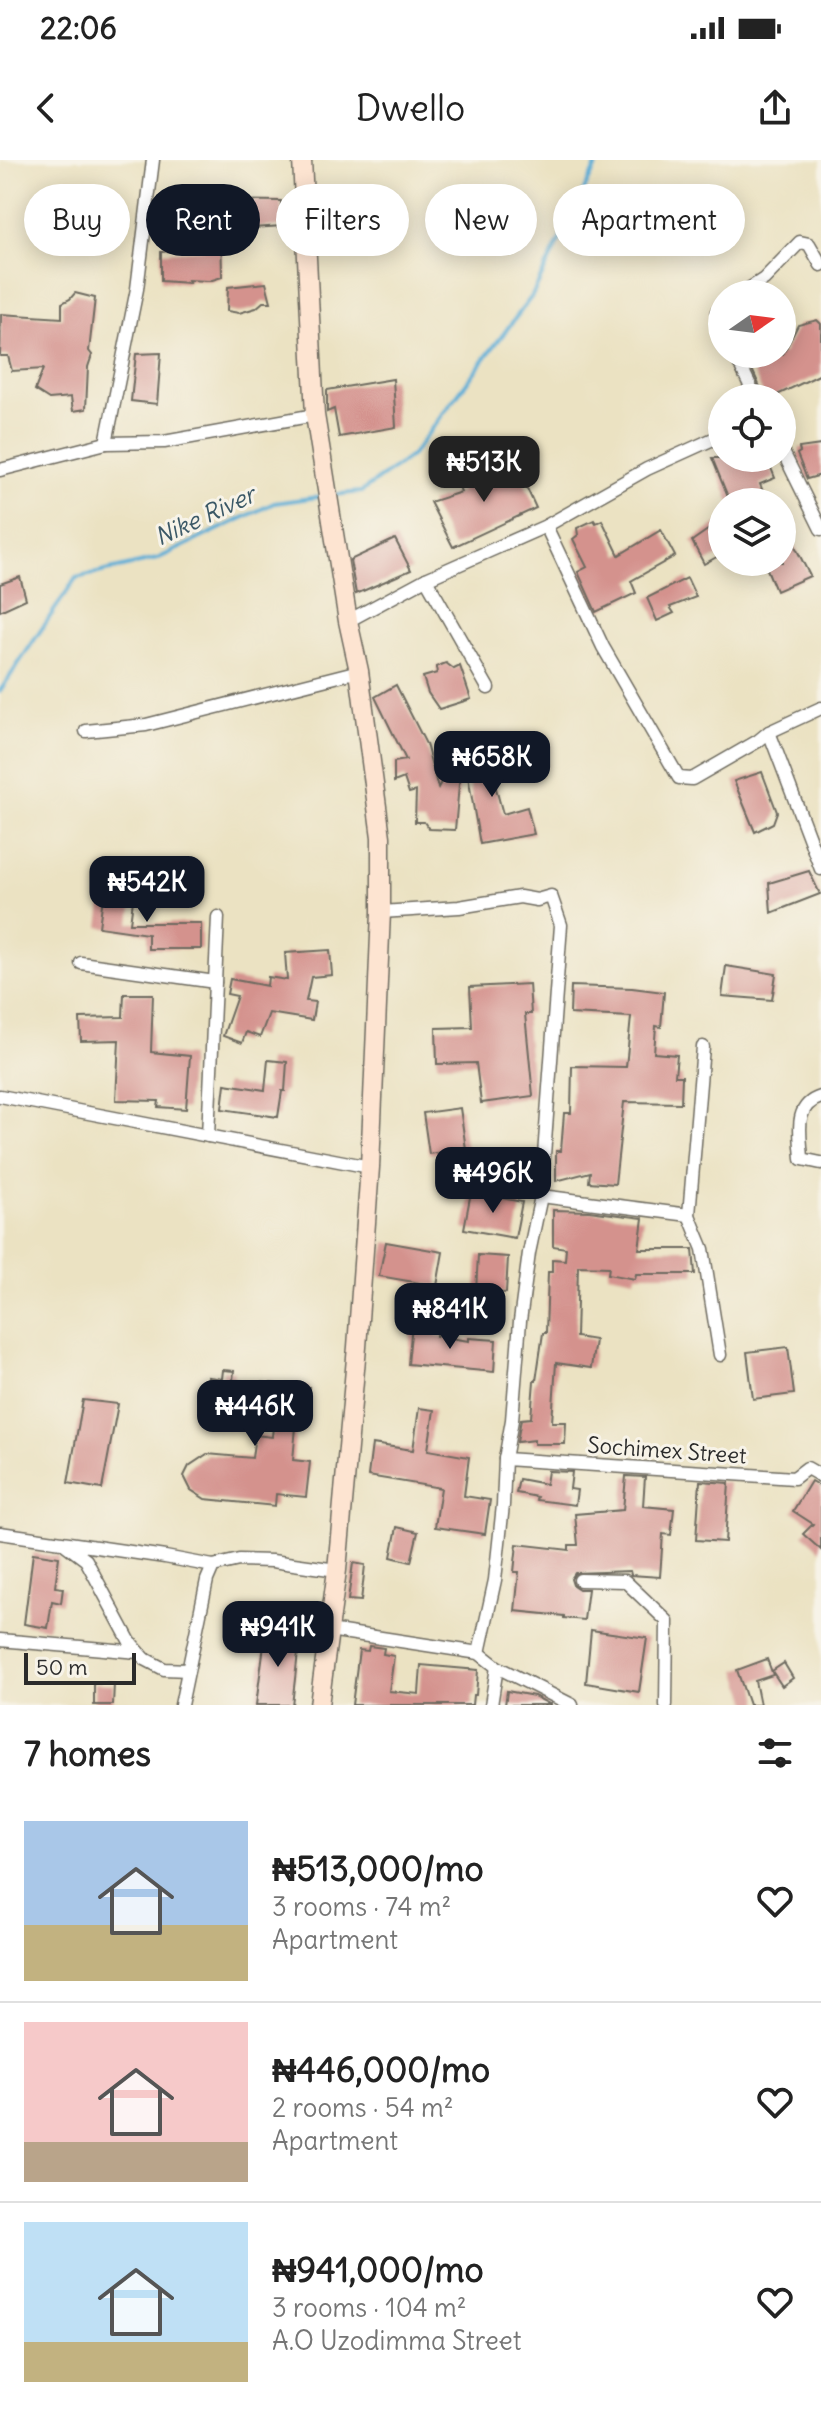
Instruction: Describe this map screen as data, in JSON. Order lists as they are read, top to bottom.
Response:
{
  "streets": {
    "street": ["Sochimex Street"]
  },
  "water": ["Nike River"],
  "scale_bar": "50 m",
  "north": "right",
  "page": {
    "status": "22:06",
    "header": "Dwello",
    "chip": [
      "Buy",
      "Rent",
      "Filters",
      "New",
      "Apartment"
    ],
    "price": [
      "₦513K",
      "₦658K",
      "₦542K",
      "₦496K",
      "₦841K",
      "₦446K",
      "₦941K"
    ],
    "scale": "50 m",
    "heading": "7 homes",
    "list": [
      {
        "name": "₦513,000/mo",
        "note": "3 rooms · 74 m² · Apartment"
      },
      {
        "name": "₦446,000/mo",
        "note": "2 rooms · 54 m² · Apartment"
      },
      {
        "name": "₦941,000/mo",
        "note": "3 rooms · 104 m² · A.O Uzodimma Street"
      }
    ]
  }
}
